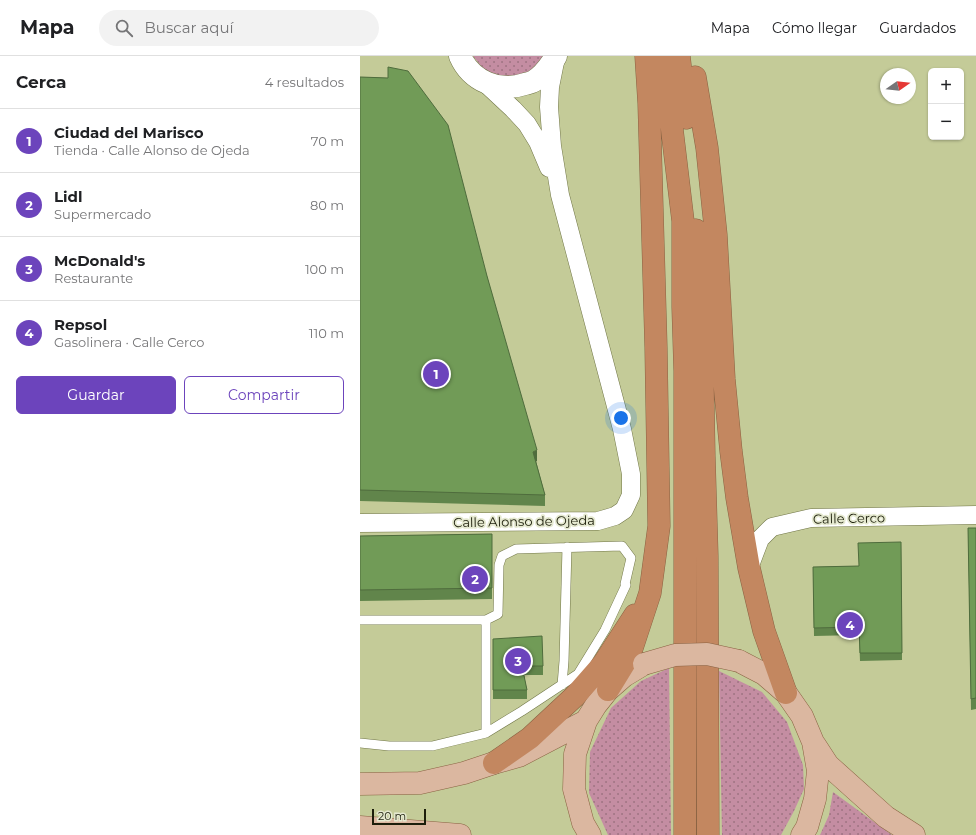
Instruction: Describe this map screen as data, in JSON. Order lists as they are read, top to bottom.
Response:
{
  "streets": {
    "street": ["Calle Cerco", "Calle Alonso de Ojeda"]
  },
  "scale_bar": "20 m",
  "north": "right",
  "page": {
    "header": "Mapa",
    "search": "Buscar aquí",
    "nav": ["Mapa", "Cómo llegar", "Guardados"],
    "heading": ["Cerca", "4 resultados"],
    "map_buttons": ["+", "−"],
    "list": [
      {
        "mark": "1",
        "name": "Ciudad del Marisco",
        "note": "Tienda · Calle Alonso de Ojeda",
        "value": "70 m"
      },
      {
        "mark": "2",
        "name": "Lidl",
        "note": "Supermercado",
        "value": "80 m"
      },
      {
        "mark": "3",
        "name": "McDonald's",
        "note": "Restaurante",
        "value": "100 m"
      },
      {
        "mark": "4",
        "name": "Repsol",
        "note": "Gasolinera · Calle Cerco",
        "value": "110 m"
      }
    ],
    "pins": [
      "1",
      "2",
      "4",
      "3"
    ],
    "buttons": ["Guardar", "Compartir"],
    "scale": "20 m"
  }
}
